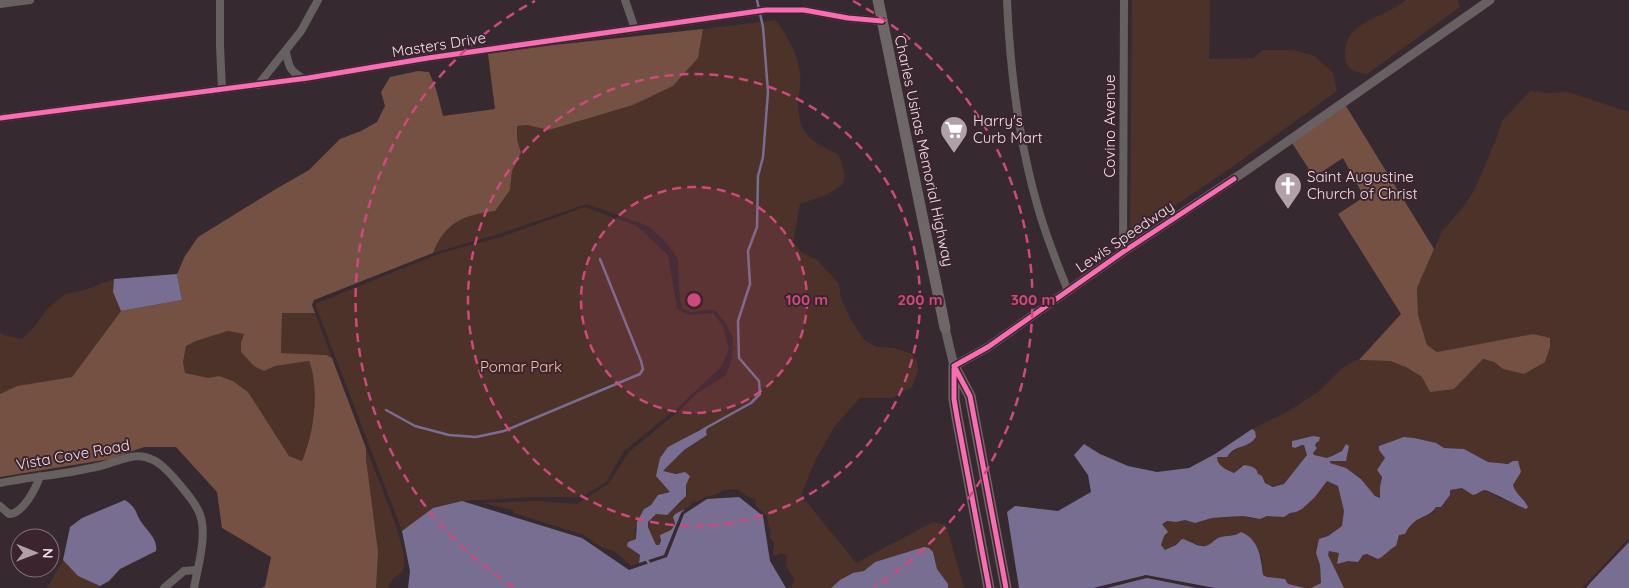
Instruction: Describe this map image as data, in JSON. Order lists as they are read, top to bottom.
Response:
{
  "streets": {
    "highway": ["Charles Usinas Memorial Highway"],
    "main road": ["Lewis Speedway"],
    "street": ["Masters Drive", "Covino Avenue", "Vista Cove Road"]
  },
  "crossings": [
    ["Masters Drive", "Charles Usinas Memorial Highway"],
    ["Covino Avenue", "Lewis Speedway"],
    ["Charles Usinas Memorial Highway", "Lewis Speedway"]
  ],
  "parks": ["Pomar Park"],
  "places": {
    "supermarket": ["Harry's Curb Mart"],
    "church": ["Saint Augustine Church of Christ"]
  },
  "north": "right",
  "rings": ["100 m", "200 m", "300 m"]
}
